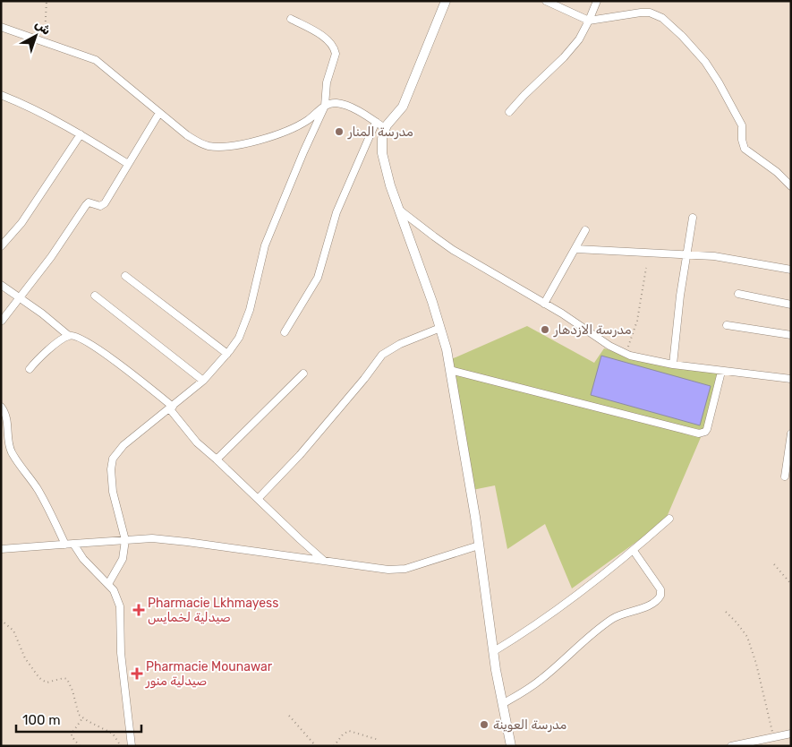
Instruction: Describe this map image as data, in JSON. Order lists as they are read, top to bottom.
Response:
{
  "places": {
    "other": ["مدرسة المنار", "مدرسة الازدهار", "مدرسة العوينة"],
    "health": ["Pharmacie Lkhmayess صيدلية لخمايس", "Pharmacie Mounawar صيدلية منور"]
  },
  "scale_bar": "100 m",
  "north": "top right"
}
